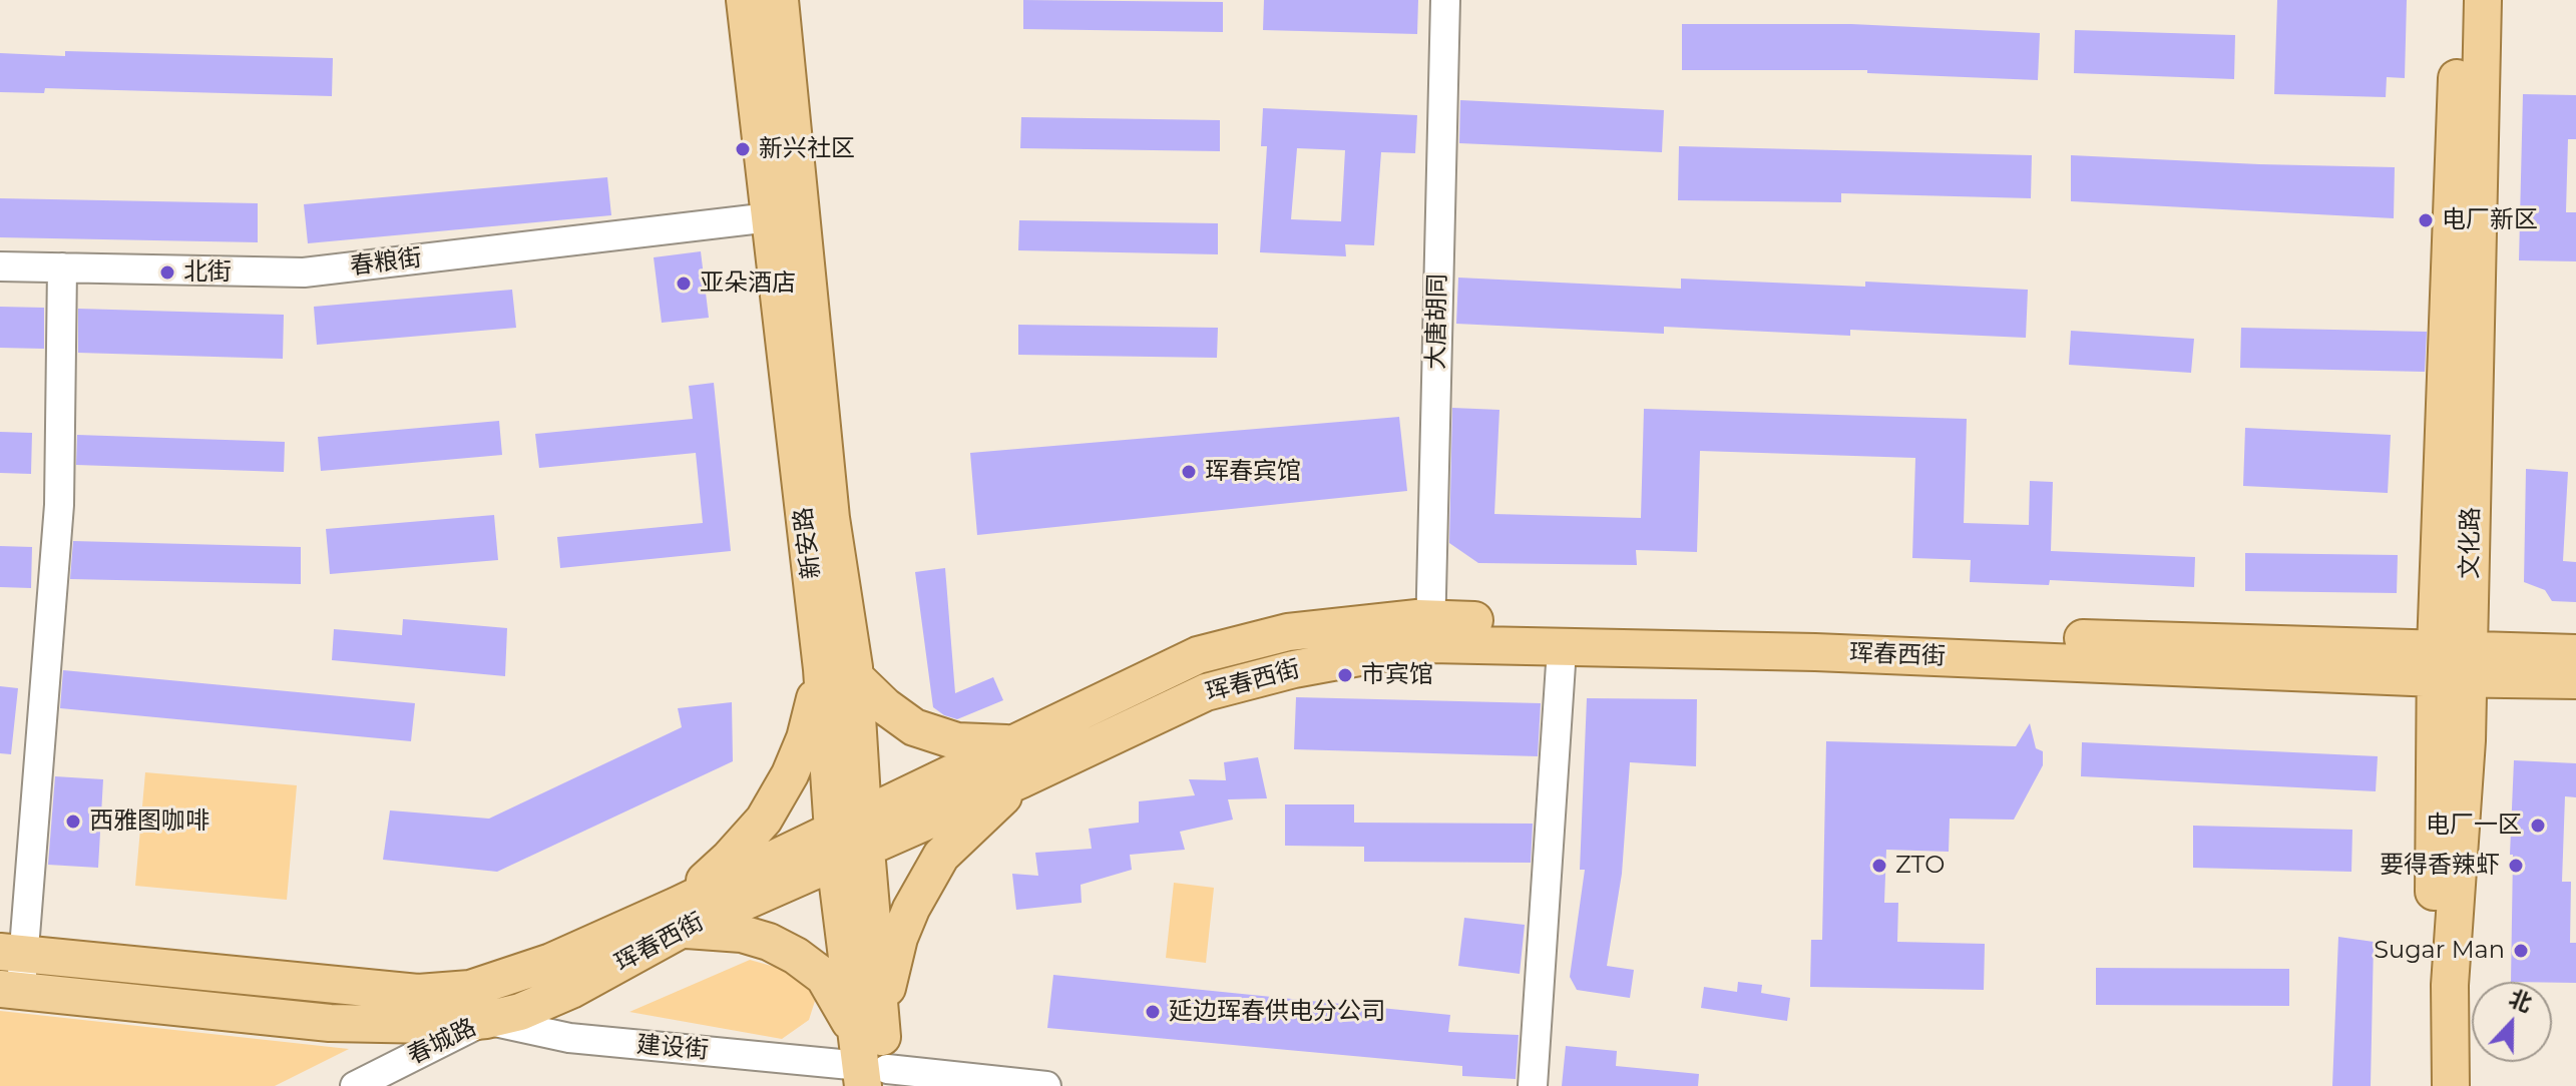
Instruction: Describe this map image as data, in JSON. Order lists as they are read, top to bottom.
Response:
{
  "streets": {
    "main road": ["新安路", "文化路", "珲春西街"],
    "street": [
      "春粮街",
      "大唐胡同",
      "春城路",
      "建设街"
    ]
  },
  "crossings": [
    ["春粮街", "新安路"],
    ["大唐胡同", "珲春西街"],
    ["新安路", "珲春西街"],
    ["新安路", "建设街"],
    ["文化路", "珲春西街"],
    ["珲春西街", "春城路"],
    ["珲春西街", "建设街"],
    ["春城路", "建设街"]
  ],
  "places": [
    "新兴社区",
    "电厂新区",
    "北街",
    "亚朵酒店",
    "珲春宾馆",
    "市宾馆",
    "西雅图咖啡",
    "电厂一区",
    "ZTO",
    "要得香辣虾",
    "Sugar Man",
    "延边珲春供电分公司"
  ],
  "north": "top"
}
